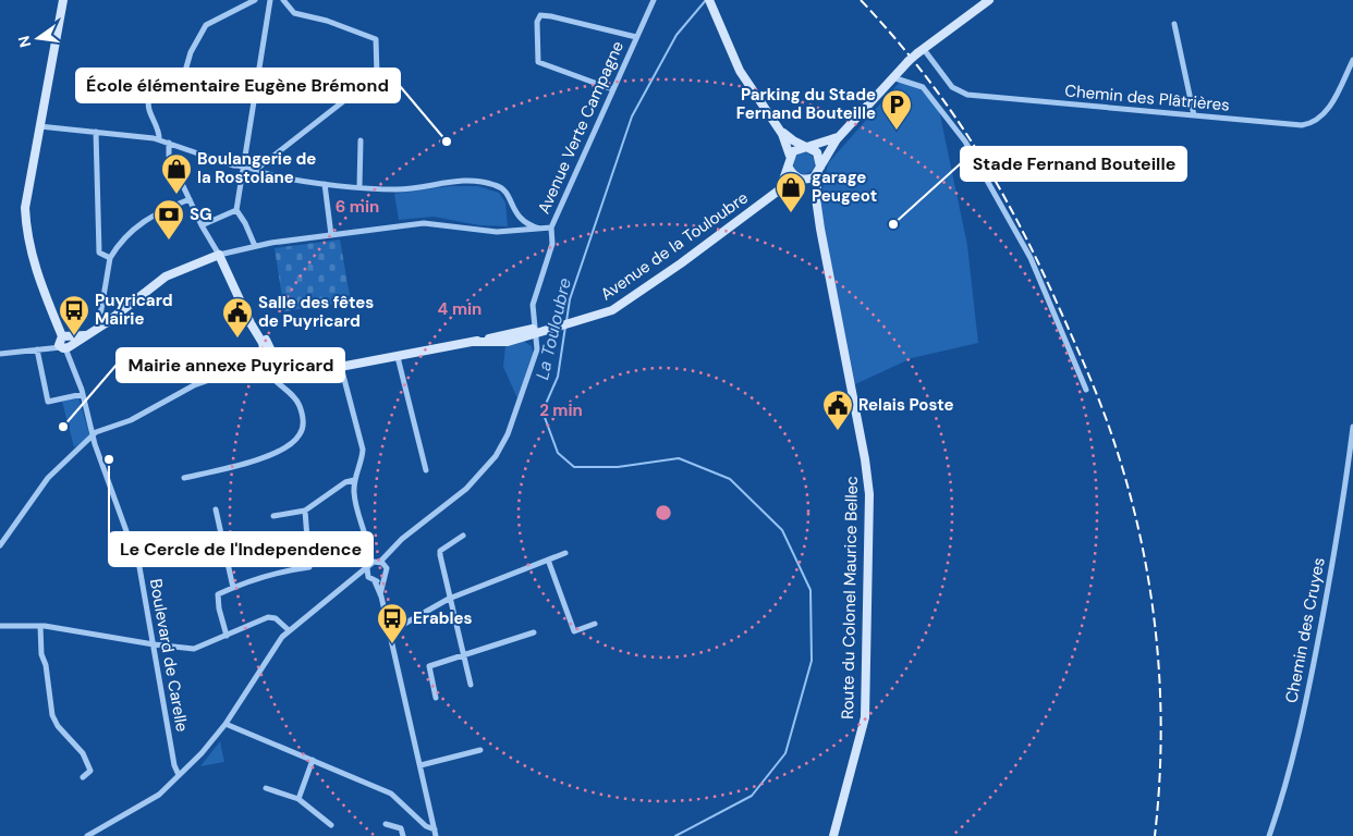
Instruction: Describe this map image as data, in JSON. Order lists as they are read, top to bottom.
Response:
{
  "streets": {
    "street": [
      "Chemin des Plâtrières",
      "Avenue Verte Campagne",
      "Avenue de la Touloubre",
      "Route du Colonel Maurice Bellec",
      "Chemin des Cruyes",
      "Boulevard de Carelle"
    ]
  },
  "crossings": [
    ["Avenue Verte Campagne", "Avenue de la Touloubre"],
    ["Avenue de la Touloubre", "Route du Colonel Maurice Bellec"]
  ],
  "water": ["La Touloubre"],
  "places": {
    "parking": ["Parking du Stade Fernand Bouteille"],
    "other": [
      "École élémentaire Eugène Brémond",
      "Stade Fernand Bouteille",
      "Mairie annexe Puyricard",
      "Le Cercle de l'Independence"
    ],
    "shop": ["Boulangerie de la Rostolane", "garage Peugeot"],
    "bank": ["SG"],
    "bus stop": ["Puyricard Mairie", "Erables"],
    "public building": ["Salle des fêtes de Puyricard", "Relais Poste"]
  },
  "north": "left",
  "rings": ["6 min", "4 min", "2 min"]
}
